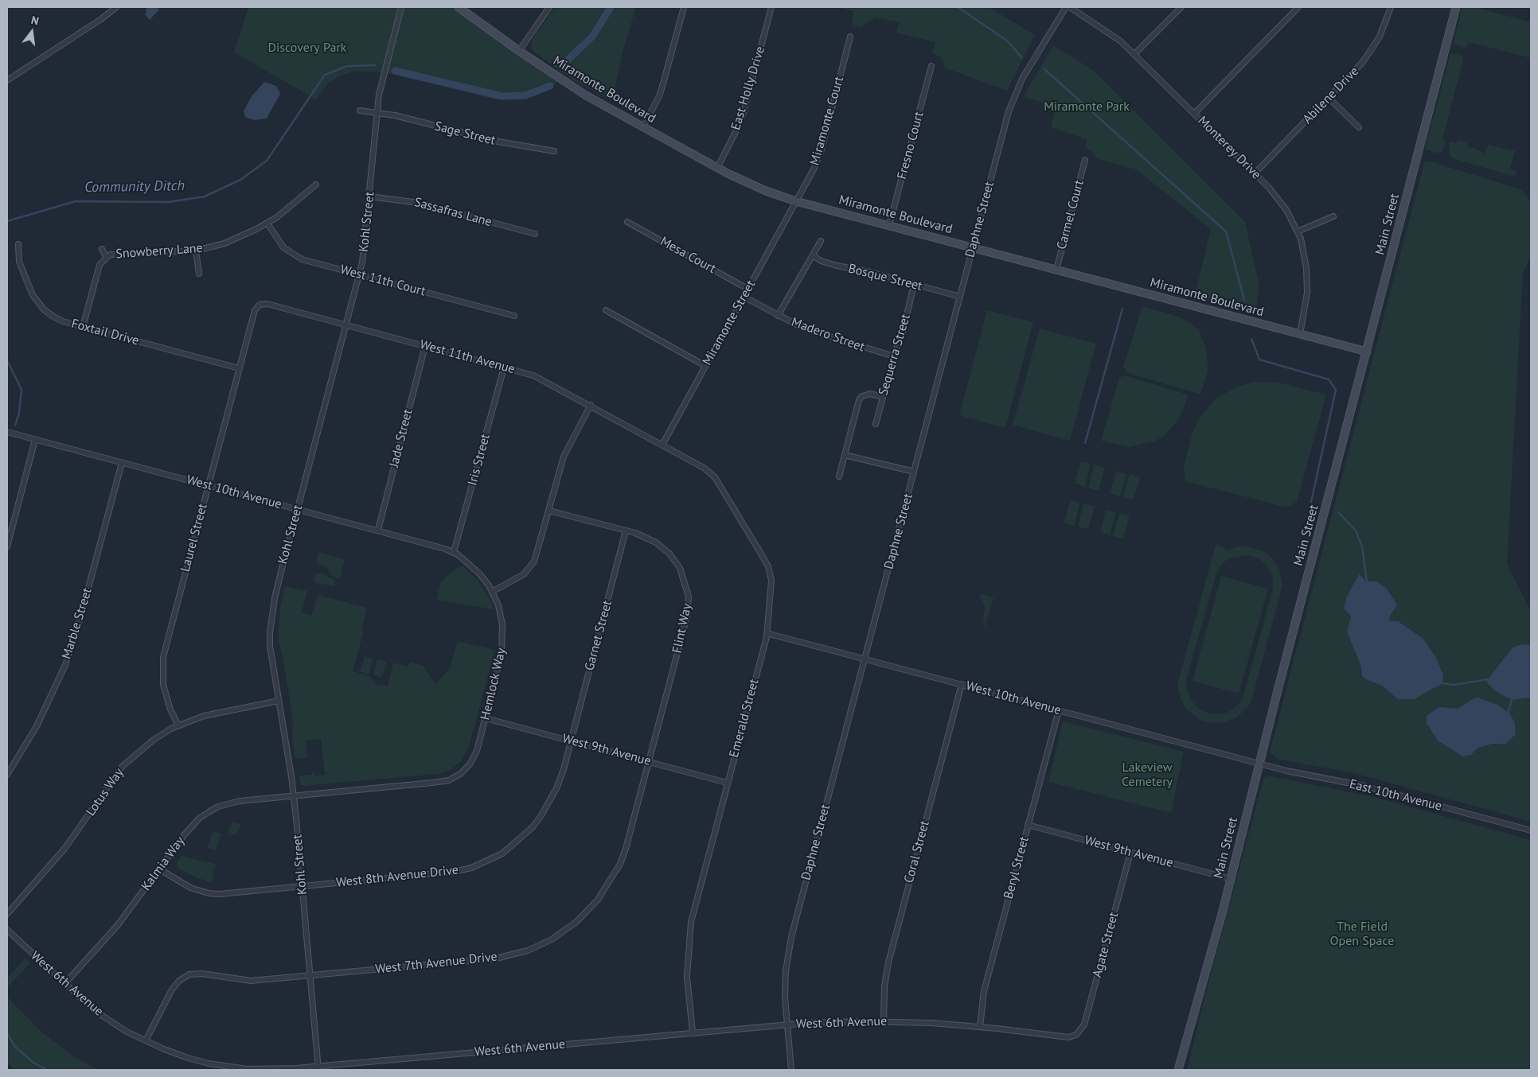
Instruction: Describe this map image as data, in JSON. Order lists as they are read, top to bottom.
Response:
{
  "streets": {
    "main road": ["Miramonte Boulevard", "Main Street"],
    "street": [
      "East Holly Drive",
      "Abilene Drive",
      "Miramonte Court",
      "Sage Street",
      "Fresno Court",
      "Monterey Drive",
      "Sassafras Lane",
      "Carmel Court",
      "Daphne Street",
      "Kohl Street",
      "Snowberry Lane",
      "Mesa Court",
      "Bosque Street",
      "West 11th Court",
      "Miramonte Street",
      "Foxtail Drive",
      "Madero Street",
      "Sequerra Street",
      "West 11th Avenue",
      "Jade Street",
      "Iris Street",
      "West 10th Avenue",
      "Laurel Street",
      "Marble Street",
      "Flint Way",
      "Garnet Street",
      "Hemlock Way",
      "Emerald Street",
      "West 9th Avenue",
      "Lotus Way",
      "East 10th Avenue",
      "Coral Street",
      "Kalmia Way",
      "Beryl Street",
      "West 8th Avenue Drive",
      "Agate Street",
      "West 7th Avenue Drive",
      "West 6th Avenue"
    ]
  },
  "crossings": [
    ["East Holly Drive", "Miramonte Boulevard"],
    ["Miramonte Boulevard", "Miramonte Court"],
    ["Miramonte Boulevard", "Fresno Court"],
    ["Miramonte Boulevard", "Monterey Drive"],
    ["Miramonte Boulevard", "Carmel Court"],
    ["Miramonte Boulevard", "Daphne Street"],
    ["Miramonte Boulevard", "Main Street"],
    ["Miramonte Boulevard", "Miramonte Street"],
    ["Abilene Drive", "Monterey Drive"],
    ["Miramonte Court", "Miramonte Street"],
    ["Sage Street", "Kohl Street"],
    ["Sassafras Lane", "Kohl Street"],
    ["Daphne Street", "Bosque Street"],
    ["Daphne Street", "West 10th Avenue"],
    ["Daphne Street", "West 6th Avenue"],
    ["Kohl Street", "West 11th Court"],
    ["Kohl Street", "West 11th Avenue"],
    ["Kohl Street", "West 10th Avenue"],
    ["Kohl Street", "Hemlock Way"],
    ["Kohl Street", "Lotus Way"],
    ["Kohl Street", "Kalmia Way"],
    ["Kohl Street", "West 8th Avenue Drive"],
    ["Kohl Street", "West 7th Avenue Drive"],
    ["Kohl Street", "West 6th Avenue"],
    ["Main Street", "West 10th Avenue"],
    ["Main Street", "West 9th Avenue"],
    ["Main Street", "East 10th Avenue"],
    ["Snowberry Lane", "West 11th Court"],
    ["Snowberry Lane", "Foxtail Drive"],
    ["Mesa Court", "Miramonte Street"],
    ["Bosque Street", "Sequerra Street"],
    ["Miramonte Street", "Madero Street"],
    ["Miramonte Street", "West 11th Avenue"],
    ["Miramonte Street", "Emerald Street"],
    ["Foxtail Drive", "Laurel Street"],
    ["Madero Street", "Sequerra Street"],
    ["West 11th Avenue", "Jade Street"],
    ["West 11th Avenue", "Iris Street"],
    ["West 11th Avenue", "Laurel Street"],
    ["West 11th Avenue", "Emerald Street"],
    ["Jade Street", "West 10th Avenue"],
    ["Iris Street", "West 10th Avenue"],
    ["West 10th Avenue", "Laurel Street"],
    ["West 10th Avenue", "Marble Street"],
    ["West 10th Avenue", "Hemlock Way"],
    ["West 10th Avenue", "Emerald Street"],
    ["West 10th Avenue", "East 10th Avenue"],
    ["West 10th Avenue", "Coral Street"],
    ["West 10th Avenue", "Beryl Street"],
    ["Laurel Street", "Lotus Way"],
    ["Flint Way", "Garnet Street"],
    ["Flint Way", "West 9th Avenue"],
    ["Flint Way", "West 7th Avenue Drive"],
    ["Garnet Street", "West 9th Avenue"],
    ["Garnet Street", "West 8th Avenue Drive"],
    ["Hemlock Way", "West 9th Avenue"],
    ["Hemlock Way", "Kalmia Way"],
    ["Emerald Street", "West 9th Avenue"],
    ["Emerald Street", "West 6th Avenue"],
    ["West 9th Avenue", "Beryl Street"],
    ["West 9th Avenue", "West 8th Avenue Drive"],
    ["West 9th Avenue", "Agate Street"],
    ["West 9th Avenue", "West 7th Avenue Drive"],
    ["Coral Street", "West 6th Avenue"],
    ["Kalmia Way", "West 8th Avenue Drive"],
    ["Kalmia Way", "West 6th Avenue"],
    ["Beryl Street", "West 6th Avenue"],
    ["Agate Street", "West 6th Avenue"],
    ["West 7th Avenue Drive", "West 6th Avenue"]
  ],
  "water": ["Community Ditch"],
  "parks": [
    "Discovery Park",
    "Miramonte Park",
    "Lakeview Cemetery",
    "The Field Open Space"
  ],
  "north": "top"
}
